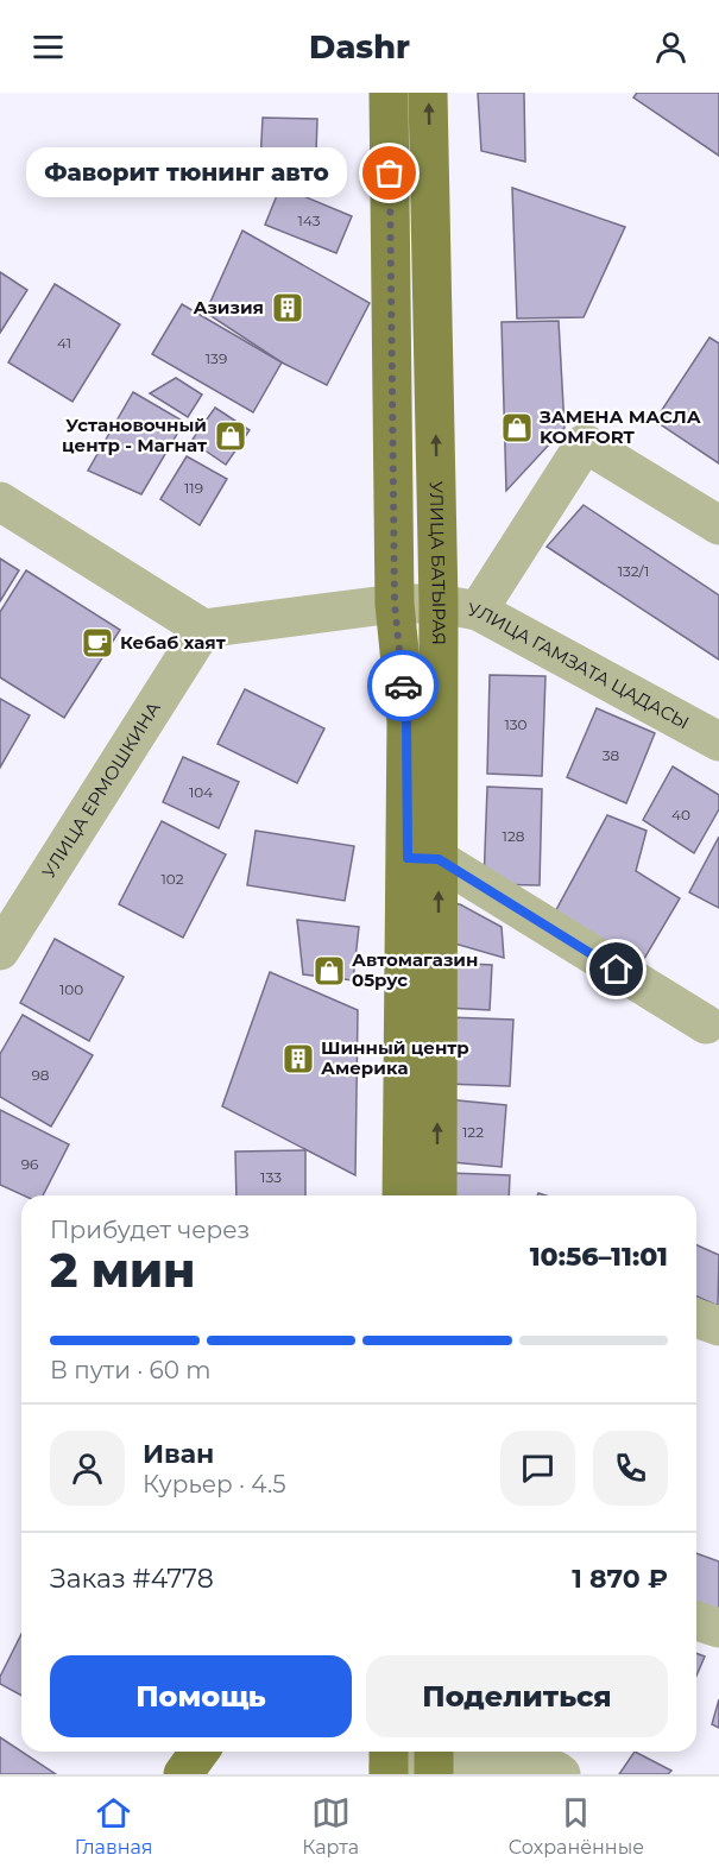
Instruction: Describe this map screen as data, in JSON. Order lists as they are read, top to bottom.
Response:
{
  "streets": {
    "main road": ["УЛИЦА БАТЫРАЯ"],
    "street": ["УЛИЦА ГАМЗАТА ЦАДАСЫ", "УЛИЦА ЕРМОШКИНА"]
  },
  "crossings": [
    ["УЛИЦА БАТЫРАЯ", "УЛИЦА ГАМЗАТА ЦАДАСЫ"],
    ["УЛИЦА ГАМЗАТА ЦАДАСЫ", "УЛИЦА ЕРМОШКИНА"]
  ],
  "places": {
    "other": ["Фаворит тюнинг авто"],
    "building": ["Азизия", "Шинный центр Америка"],
    "shop": ["ЗАМЕНА МАСЛА KOMFORT", "Установочный центр - Магнат", "Автомагазин 05рус"],
    "cafe": ["Кебаб хаят"]
  },
  "house_numbers": [
    "143",
    "41",
    "139",
    "119",
    "132/1",
    "130",
    "38",
    "104",
    "40",
    "128",
    "102",
    "100",
    "98",
    "122",
    "96",
    "133"
  ],
  "page": {
    "header": "Dashr",
    "bubble": "Фаворит тюнинг авто",
    "heading": ["2 мин", "Прибудет через", "10:56–11:01"],
    "panel": [
      "Иван",
      "Курьер · 4.5",
      "Заказ #4778",
      "1 870 ₽"
    ],
    "bar": "В пути · 60 m",
    "buttons": ["Помощь", "Поделиться"],
    "tabs": ["Главная", "Карта", "Сохранённые"]
  }
}
